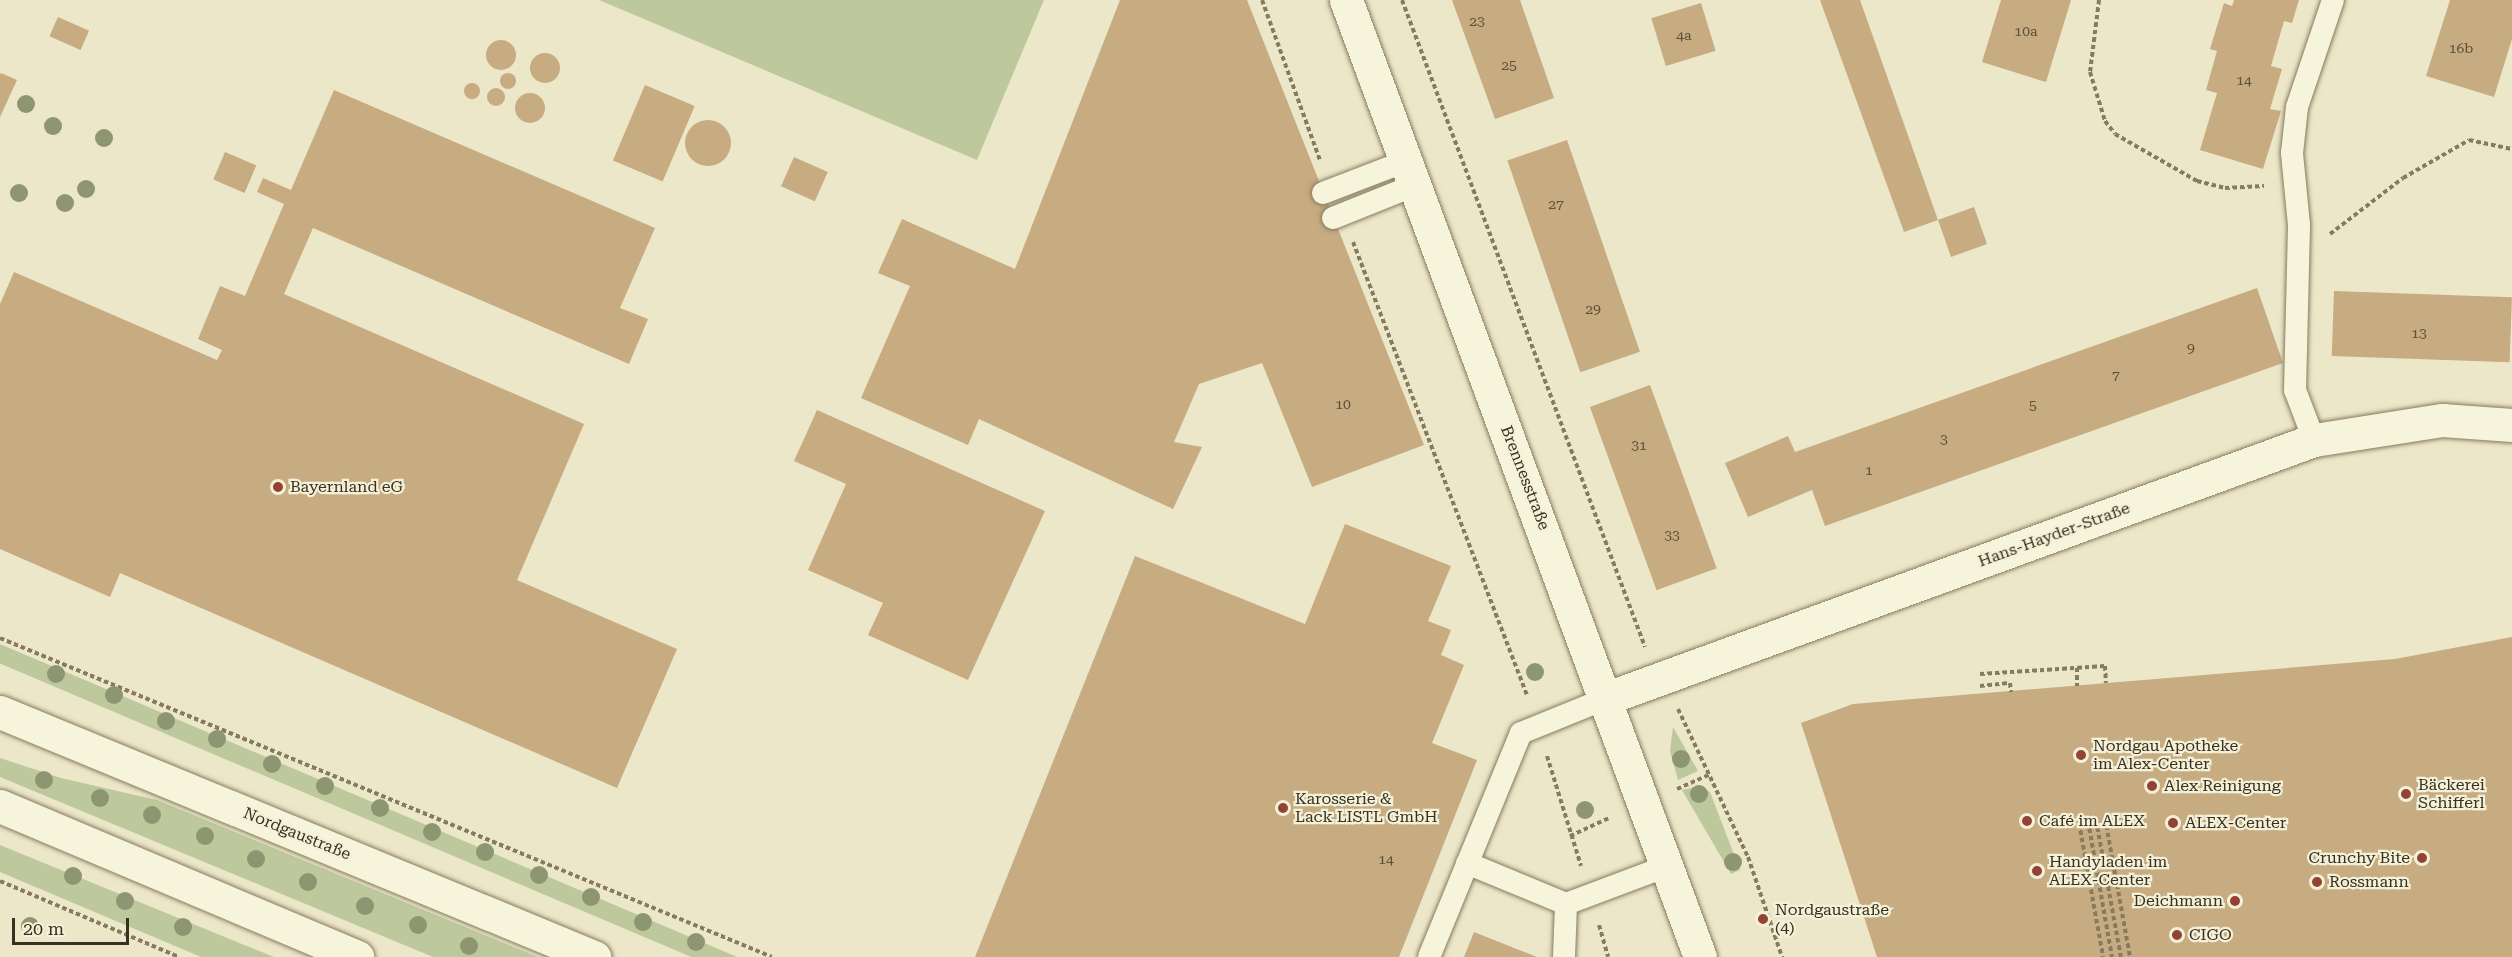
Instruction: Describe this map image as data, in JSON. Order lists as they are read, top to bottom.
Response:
{
  "streets": {
    "street": ["Brennesstraße", "Hans-Hayder-Straße", "Nordgaustraße"]
  },
  "crossings": [
    ["Brennesstraße", "Hans-Hayder-Straße"]
  ],
  "places": [
    "Bayernland eG",
    "Nordgau Apotheke im Alex-Center",
    "Alex Reinigung",
    "Bäckerei Schifferl",
    "Karosserie & Lack LISTL GmbH",
    "Café im ALEX",
    "ALEX-Center",
    "Crunchy Bite",
    "Handyladen im ALEX-Center",
    "Rossmann",
    "Deichmann",
    "Nordgaustraße (4)",
    "CIGO"
  ],
  "house_numbers": [
    "23",
    "10a",
    "4a",
    "16b",
    "25",
    "14",
    "27",
    "29",
    "13",
    "9",
    "7",
    "10",
    "5",
    "3",
    "31",
    "1",
    "33",
    "14"
  ],
  "scale_bar": "20 m"
}
